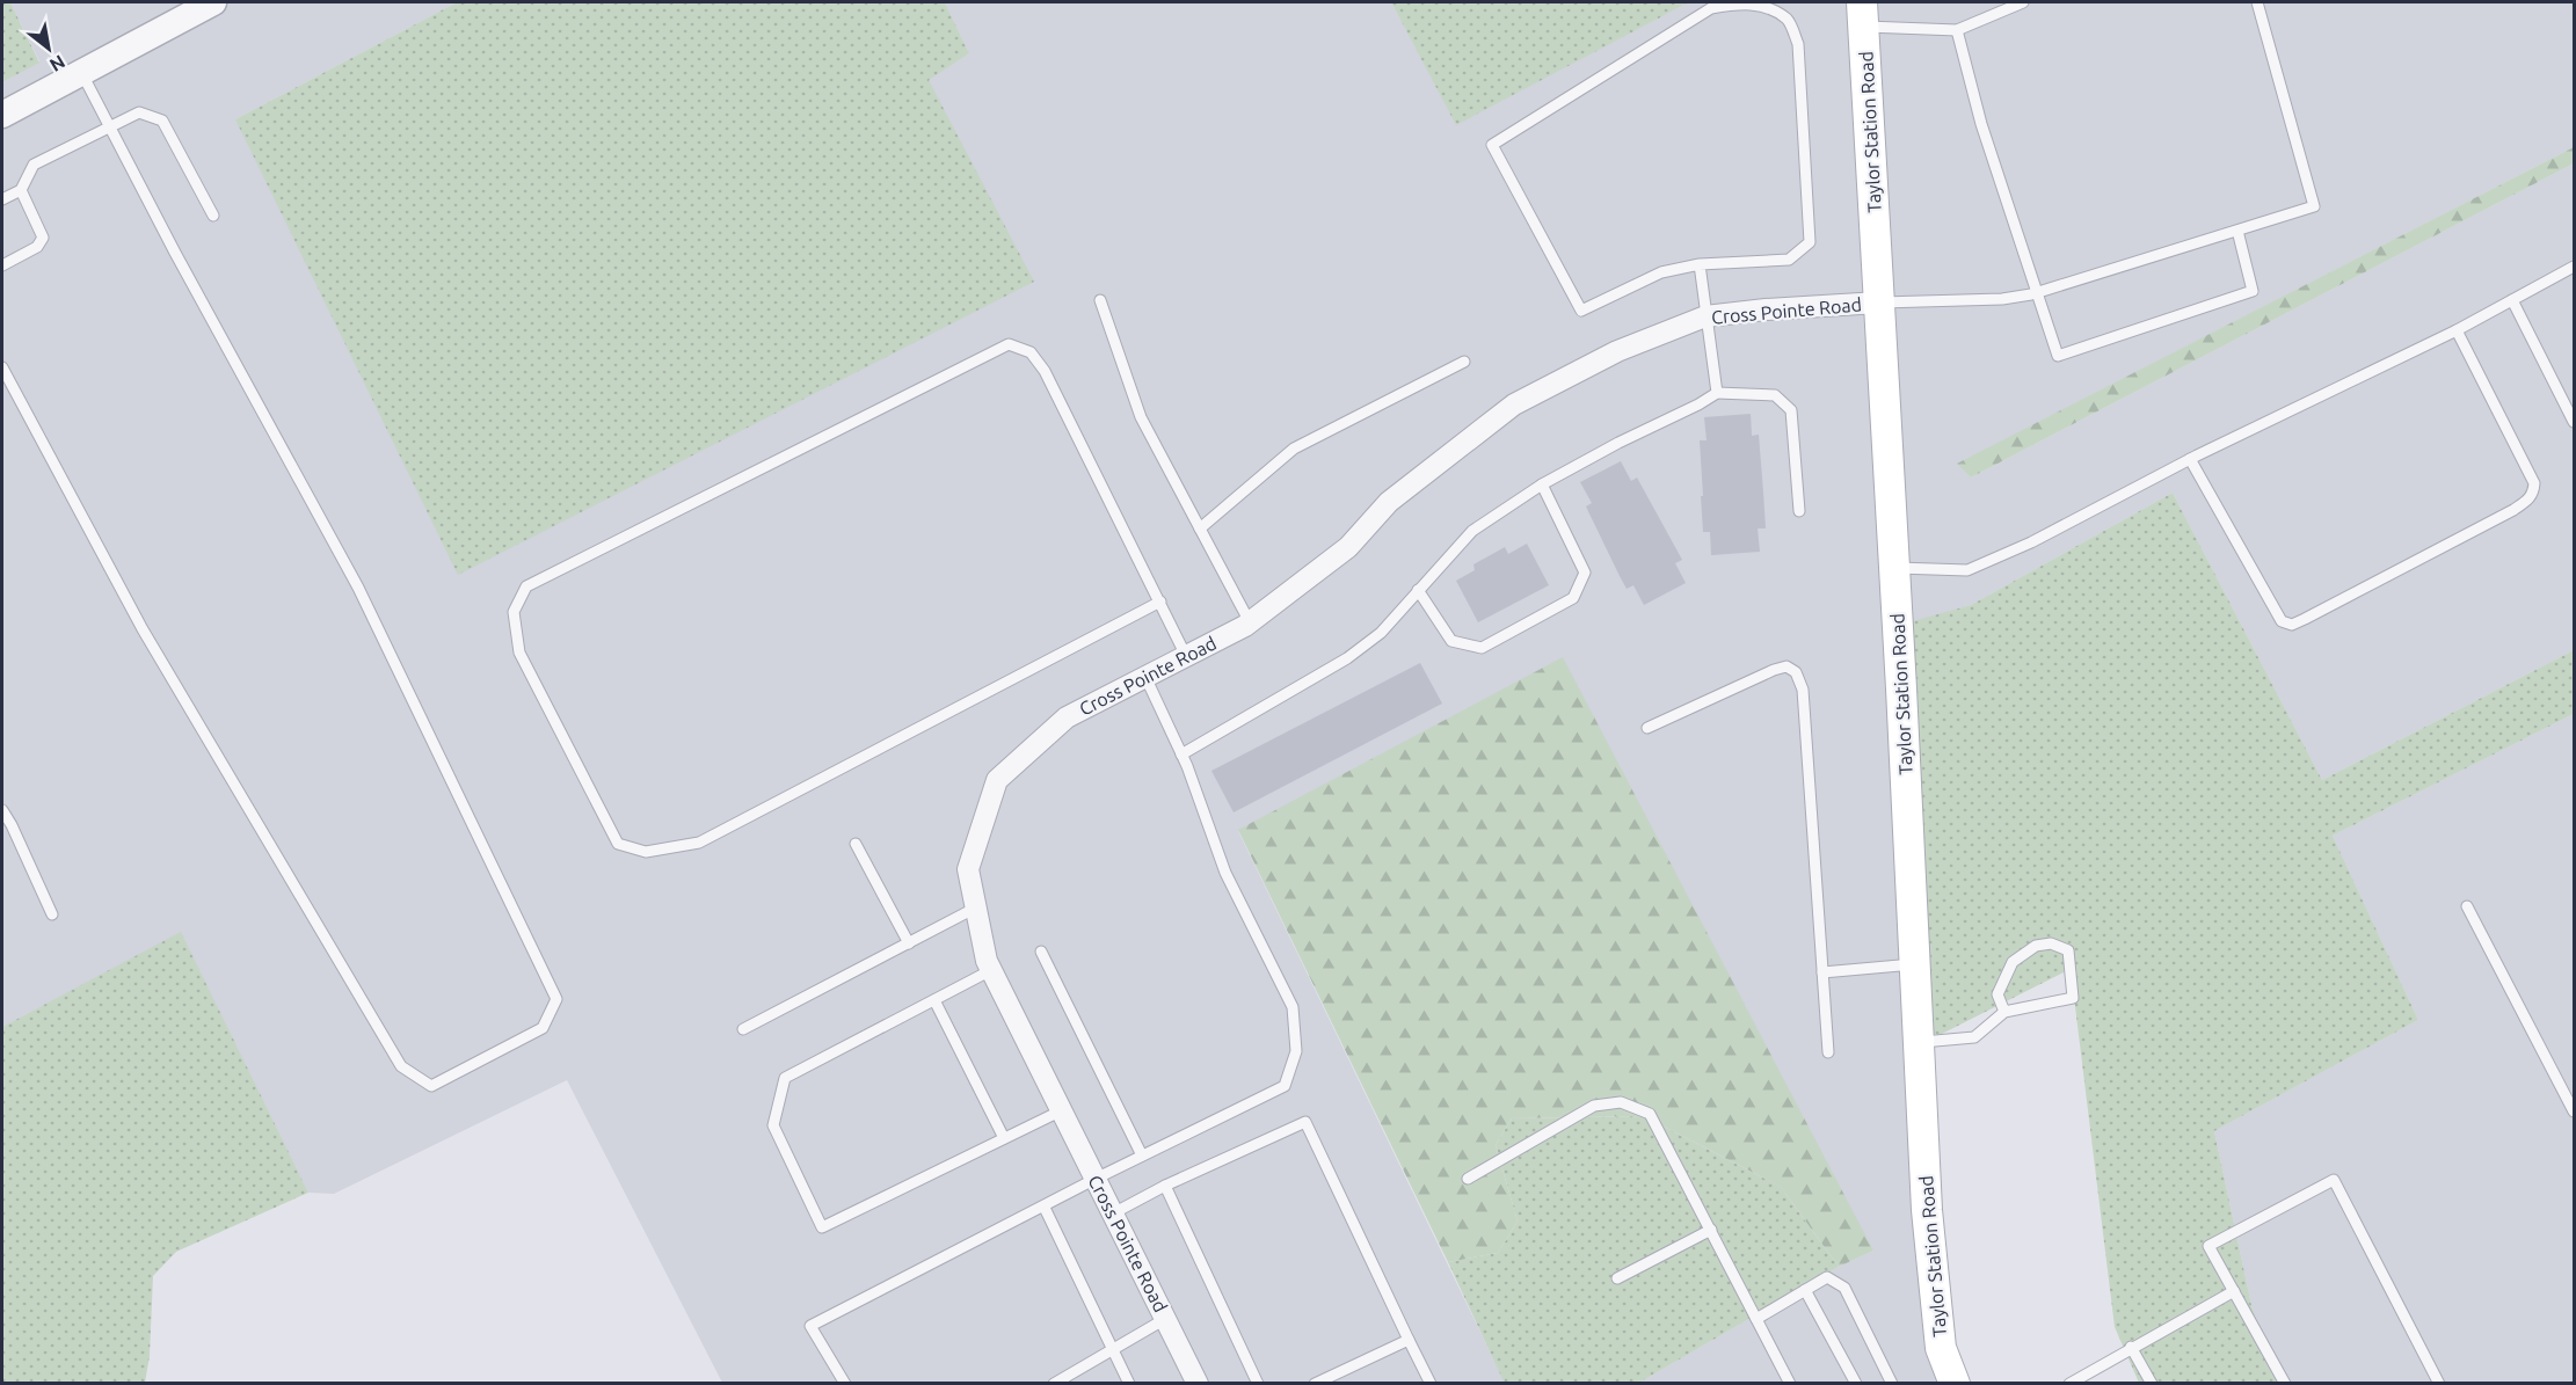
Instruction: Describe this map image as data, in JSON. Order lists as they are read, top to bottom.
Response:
{
  "streets": {
    "main road": ["Taylor Station Road"],
    "street": ["Cross Pointe Road"]
  },
  "crossings": [
    ["Taylor Station Road", "Cross Pointe Road"]
  ],
  "north": "bottom right"
}
